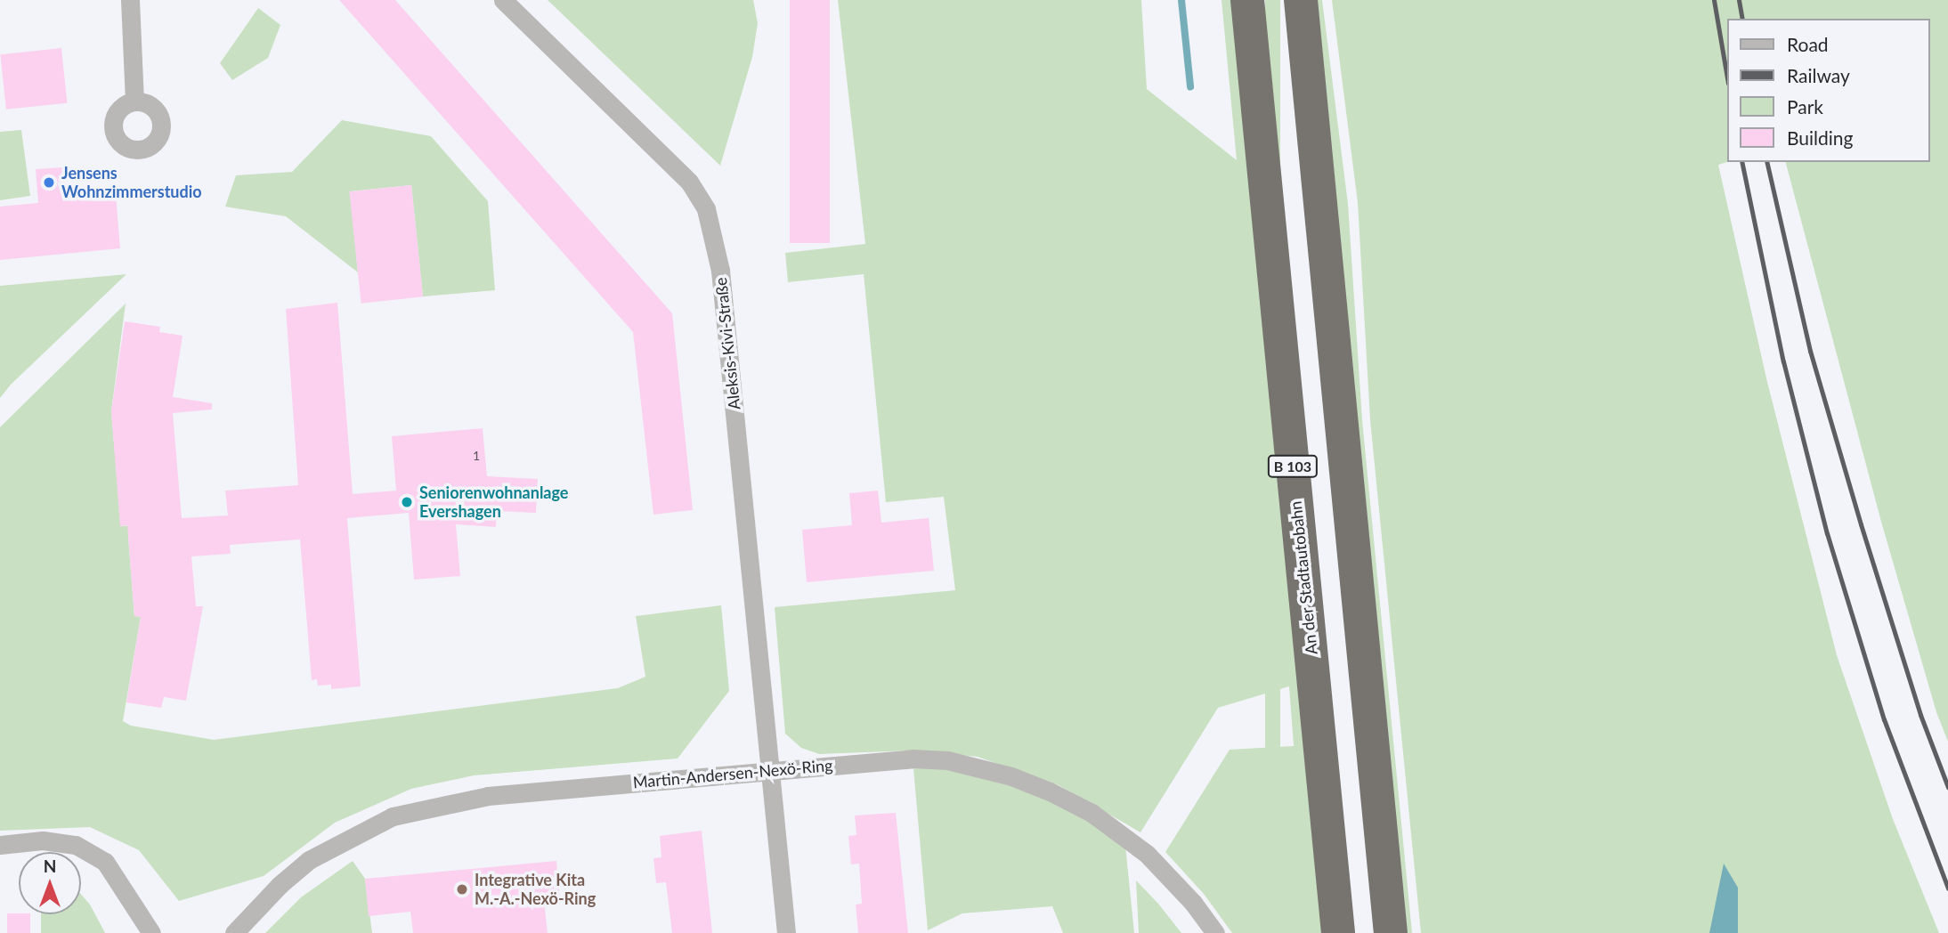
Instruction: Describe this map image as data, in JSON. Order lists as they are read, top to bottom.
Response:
{
  "streets": {
    "highway": ["B 103", "An der Stadtautobahn"],
    "street": ["Aleksis-Kivi-Straße", "Martin-Andersen-Nexö-Ring"]
  },
  "crossings": [
    ["Aleksis-Kivi-Straße", "Martin-Andersen-Nexö-Ring"]
  ],
  "places": ["Jensens Wohnzimmerstudio", "Seniorenwohnanlage Evershagen", "Integrative Kita M.-A.-Nexö-Ring"],
  "house_numbers": ["1"],
  "legend": [
    "Road",
    "Railway",
    "Park",
    "Building"
  ],
  "north": "top"
}
